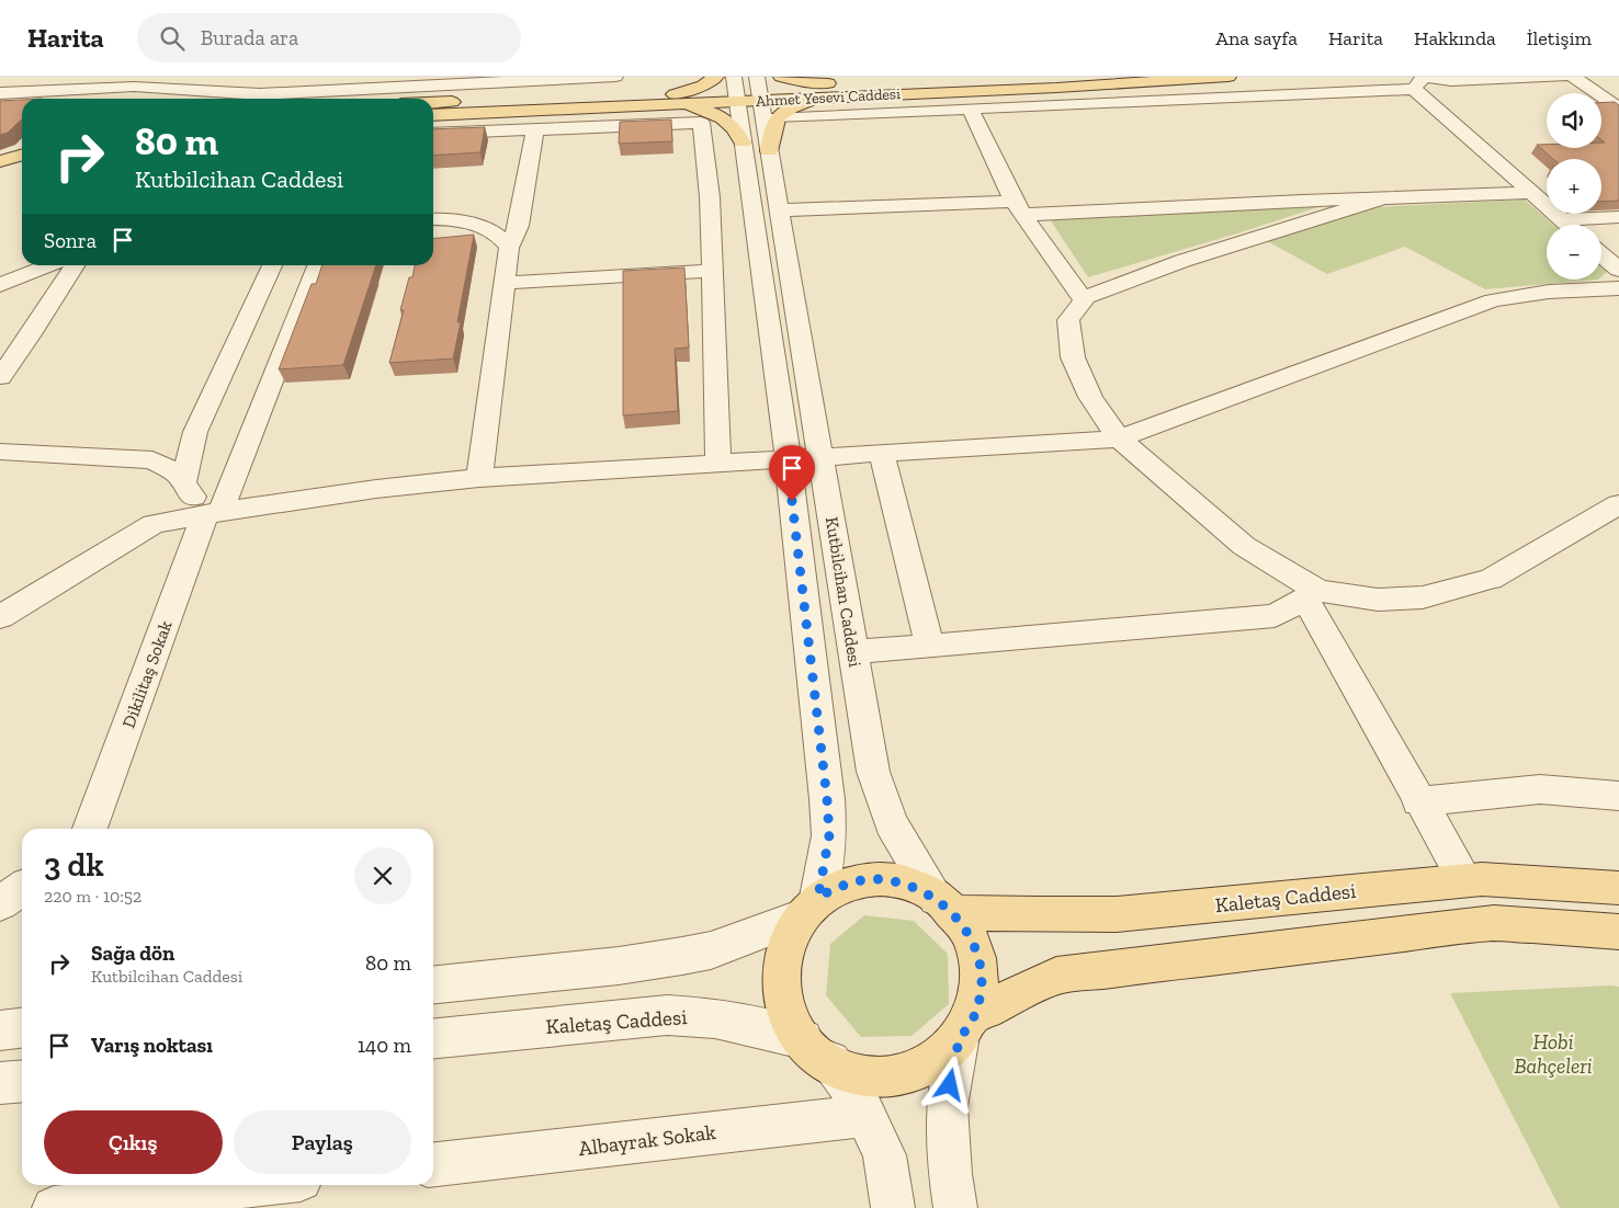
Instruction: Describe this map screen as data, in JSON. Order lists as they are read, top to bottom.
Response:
{
  "streets": {
    "main road": ["Ahmet Yesevi Caddesi", "Kaletaş Caddesi"],
    "street": ["Kutbilcihan Caddesi", "Dikilitaş Sokak", "Albayrak Sokak"]
  },
  "crossings": [
    ["Ahmet Yesevi Caddesi", "Kutbilcihan Caddesi"],
    ["Kutbilcihan Caddesi", "Kaletaş Caddesi"]
  ],
  "parks": ["Hobi Bahçeleri"],
  "page": {
    "header": "Harita",
    "search": "Burada ara",
    "nav": [
      "Ana sayfa",
      "Harita",
      "Hakkında",
      "İletişim"
    ],
    "map_buttons": ["+", "−"],
    "turn": ["80 m", "Kutbilcihan Caddesi"],
    "then": "Sonra",
    "heading": ["3 dk", "220 m · 10:52"],
    "list": [
      {
        "name": "Sağa dön",
        "note": "Kutbilcihan Caddesi",
        "value": "80 m"
      },
      {
        "name": "Varış noktası",
        "value": "140 m"
      }
    ],
    "buttons": ["Çıkış", "Paylaş"]
  }
}
